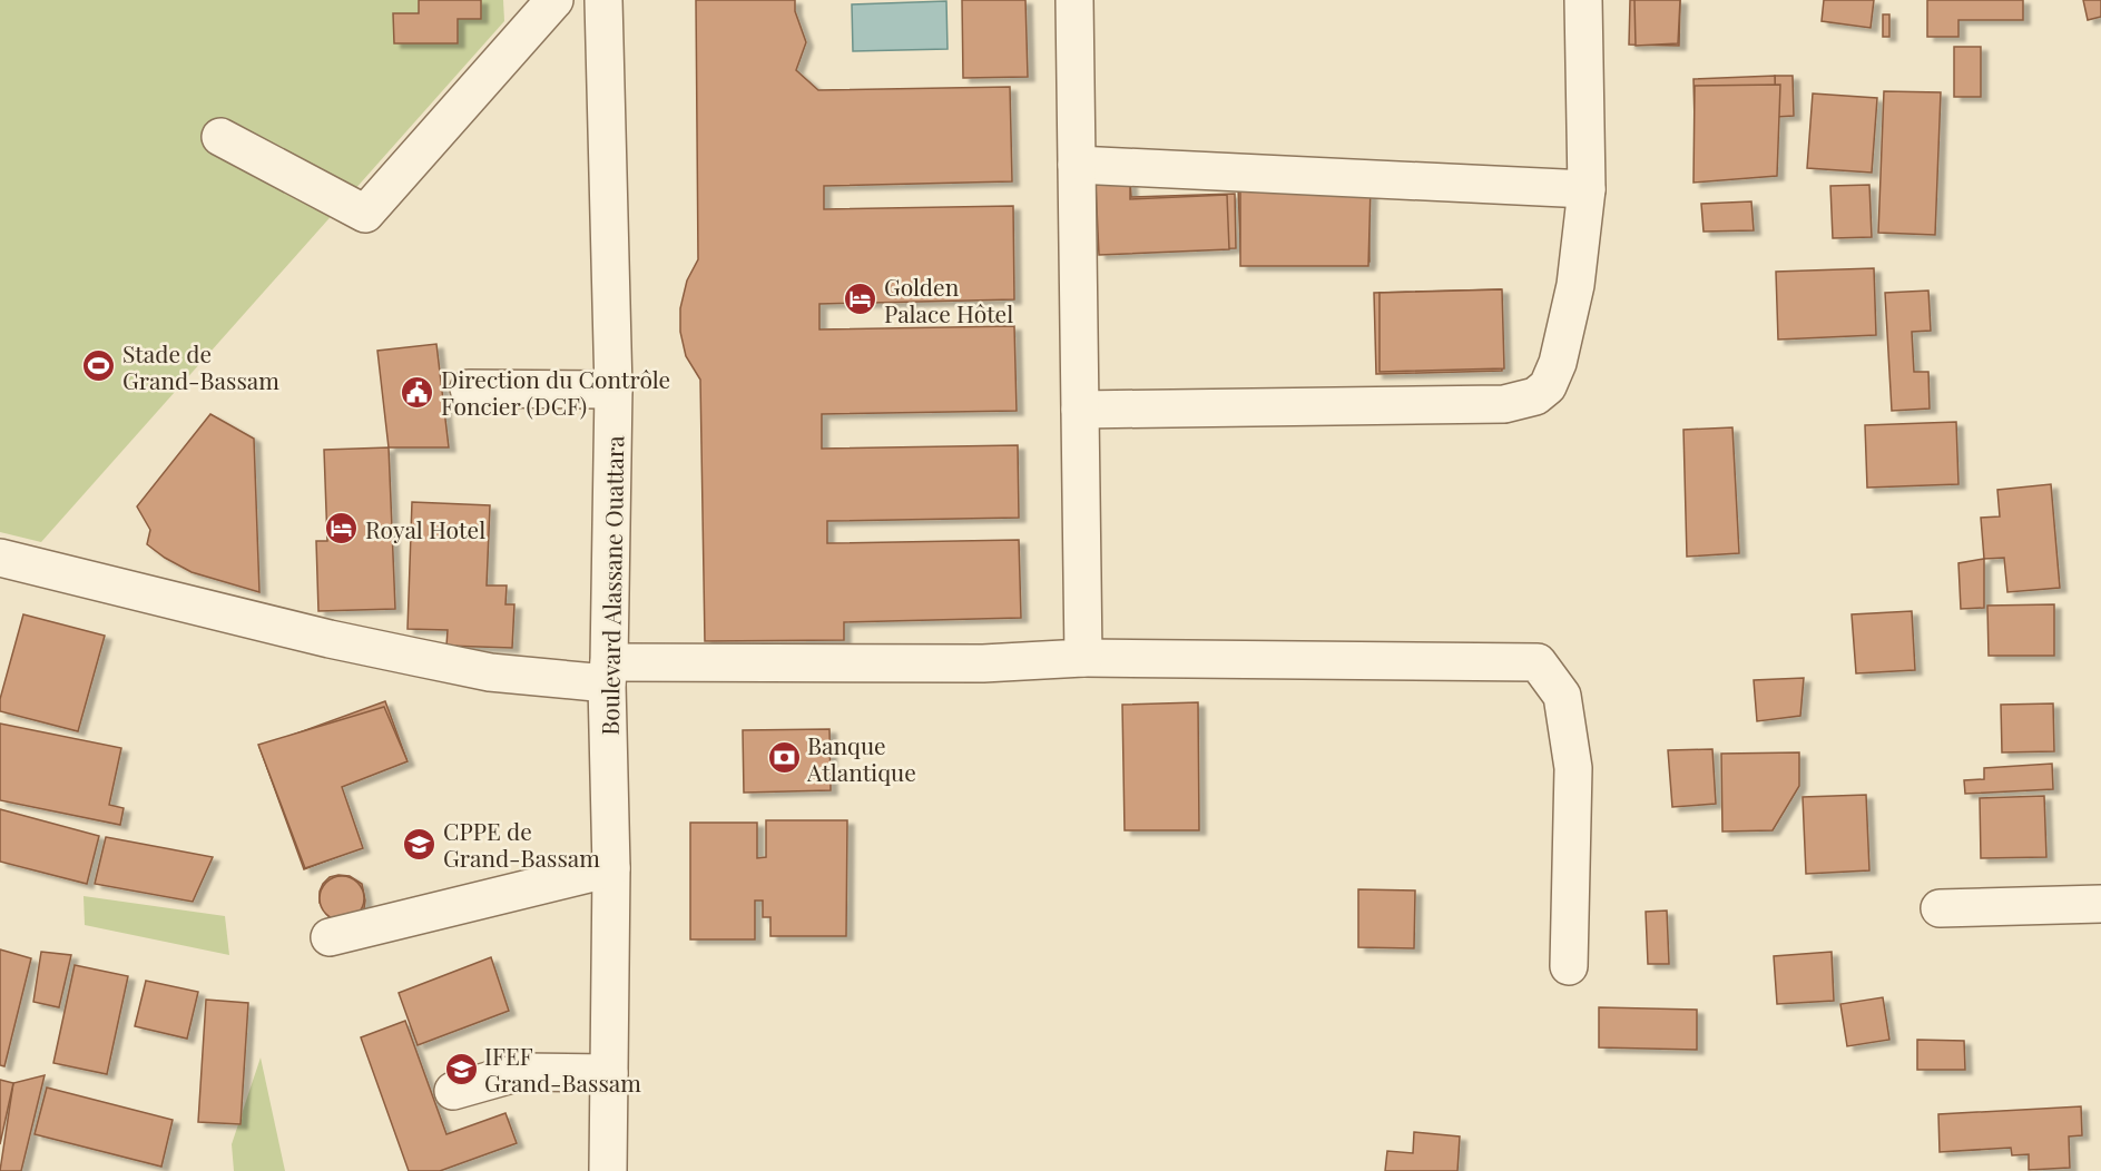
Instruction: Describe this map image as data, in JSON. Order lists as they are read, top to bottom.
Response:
{
  "streets": {
    "street": ["Boulevard Alassane Ouattara"]
  },
  "places": {
    "hotel": ["Golden Palace Hôtel", "Royal Hotel"],
    "sports": ["Stade de Grand-Bassam"],
    "public building": ["Direction du Contrôle Foncier (DCF)"],
    "bank": ["Banque Atlantique"],
    "school or university": ["CPPE de Grand-Bassam", "IFEF Grand-Bassam"]
  }
}
